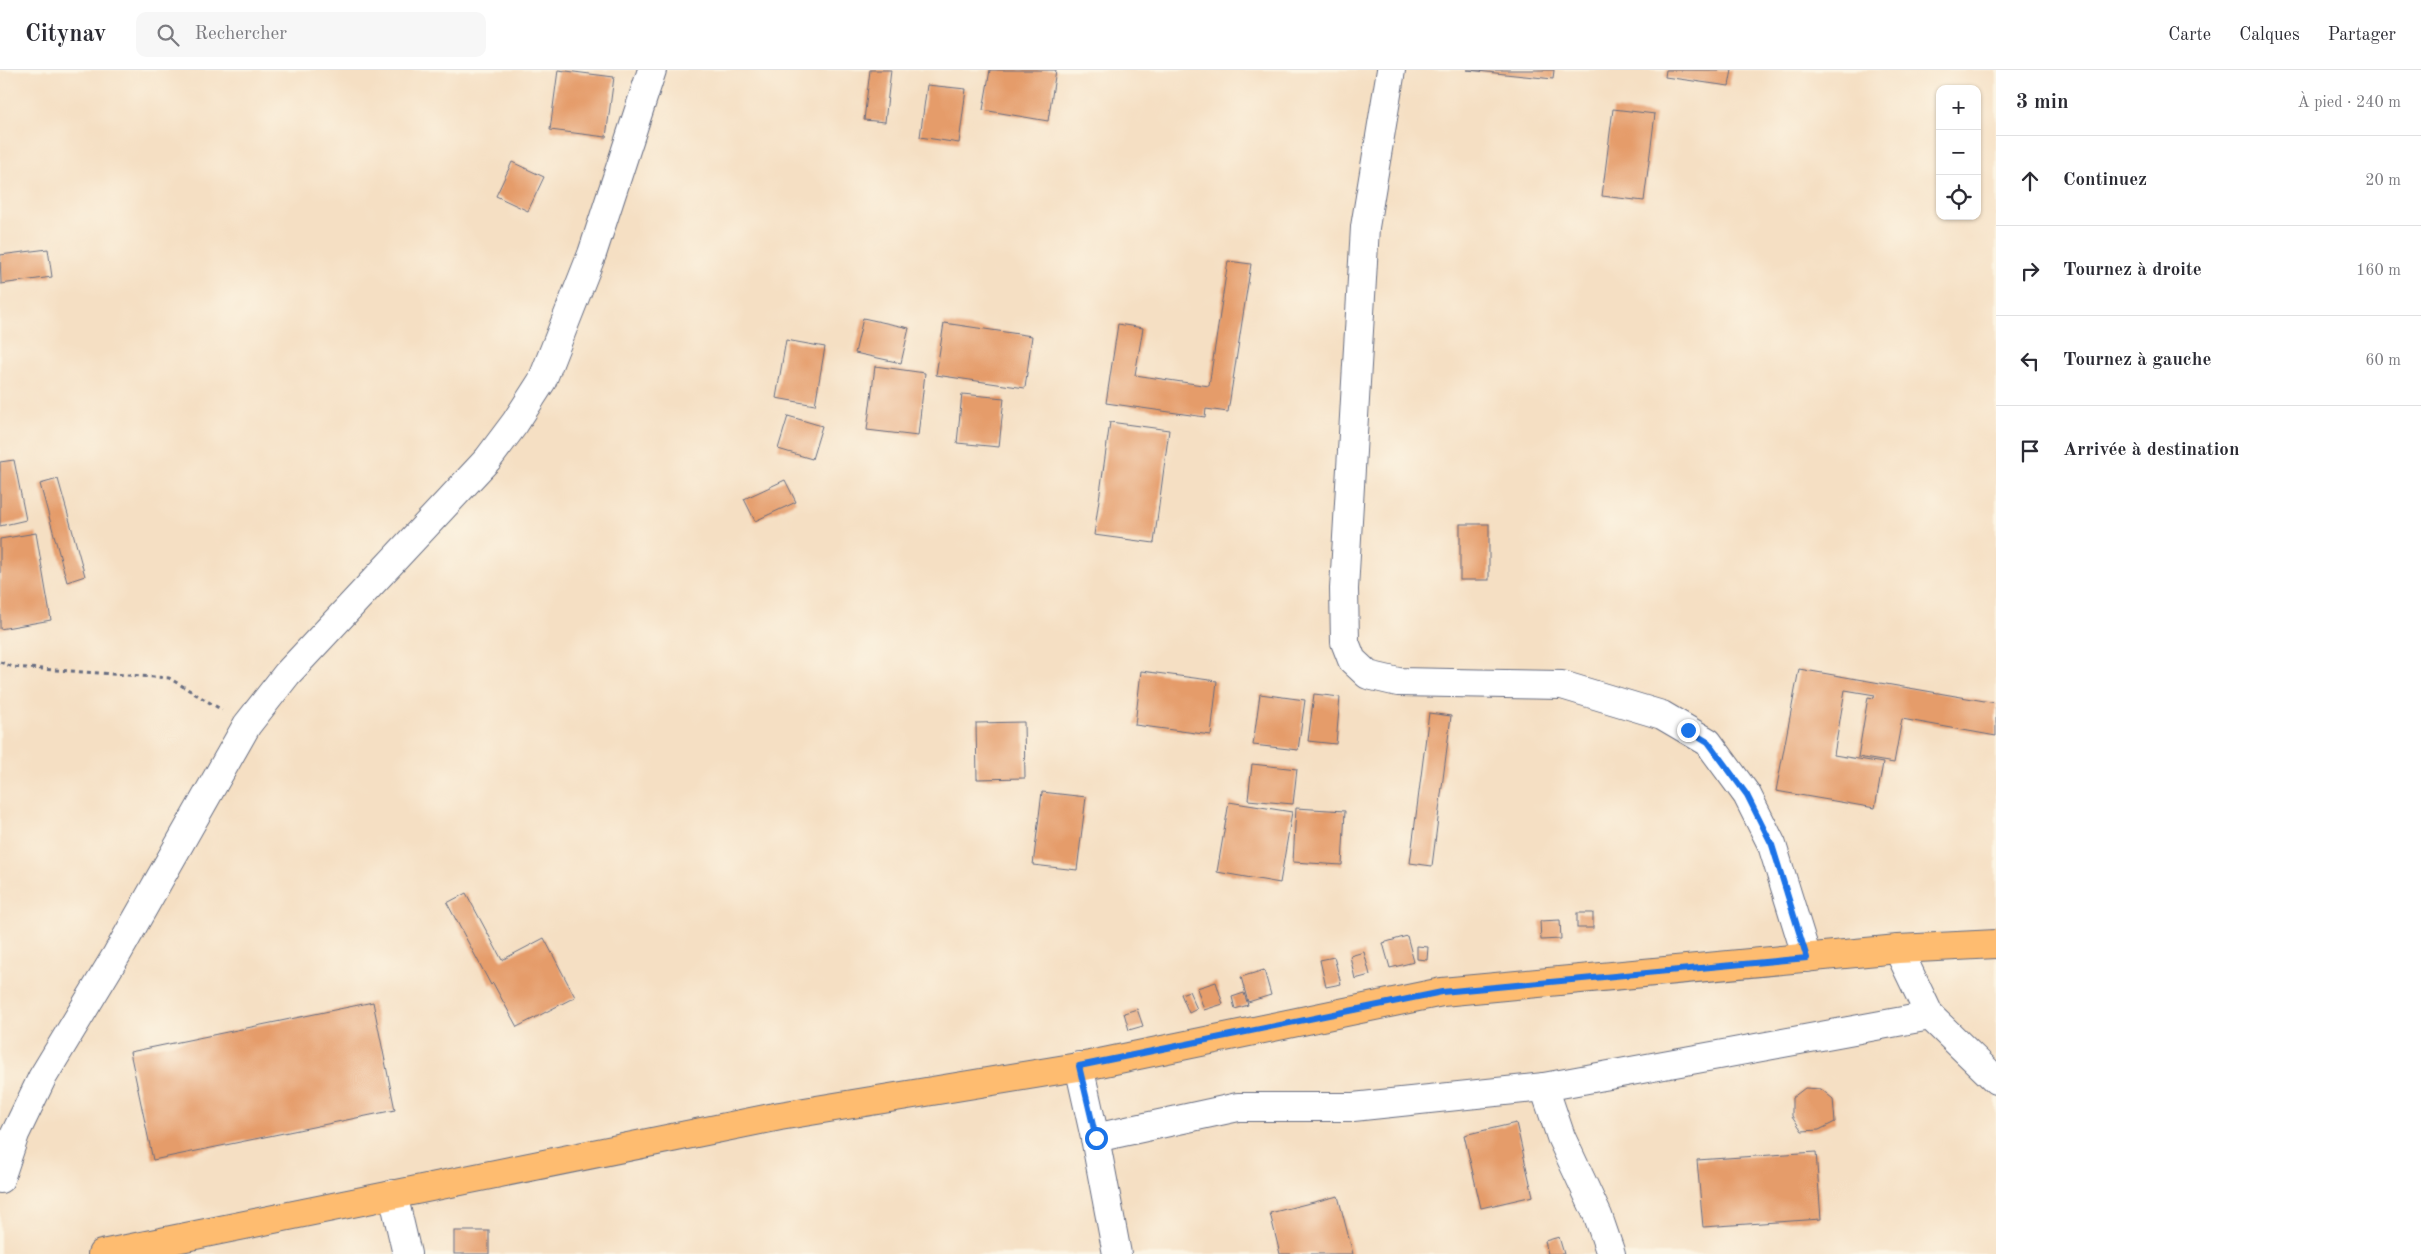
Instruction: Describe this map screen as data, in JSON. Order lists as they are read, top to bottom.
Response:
{
  "page": {
    "header": "Citynav",
    "search": "Rechercher",
    "nav": ["Carte", "Calques", "Partager"],
    "heading": ["3 min", "À pied · 240 m"],
    "map_buttons": ["+", "−"],
    "list": [
      ["Continuez", "20 m"],
      ["Tournez à droite", "160 m"],
      ["Tournez à gauche", "60 m"],
      "Arrivée à destination"
    ]
  }
}
